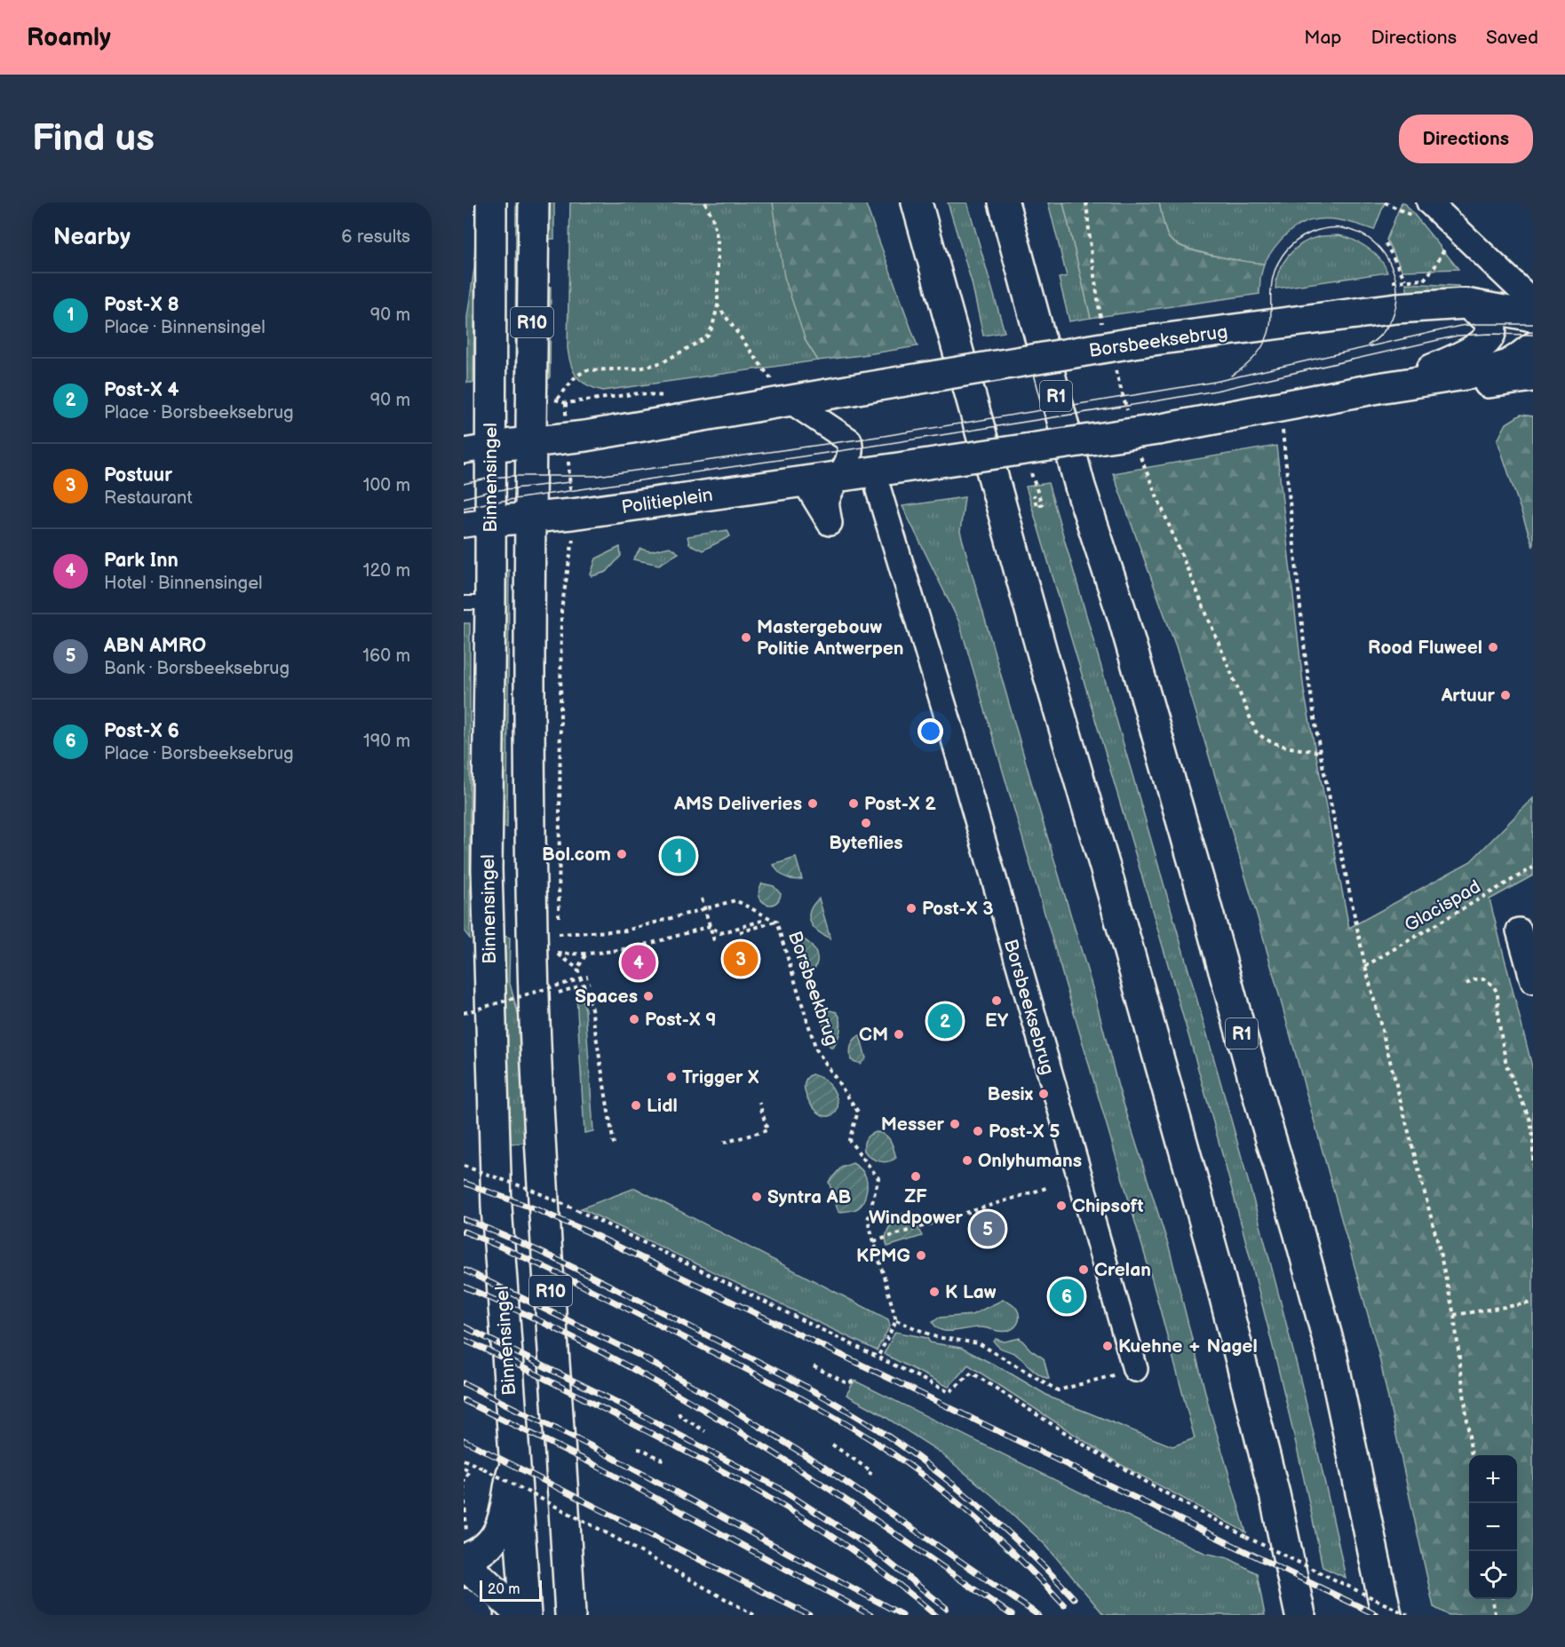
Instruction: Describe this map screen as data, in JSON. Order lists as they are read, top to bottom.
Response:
{
  "streets": {
    "main road": [
      "R10",
      "Borsbeeksebrug",
      "R1",
      "Binnensingel",
      "Politieplein"
    ],
    "path": ["Glacispad", "Borsbeekbrug"]
  },
  "crossings": [
    ["Borsbeeksebrug", "Politieplein"],
    ["Binnensingel", "Politieplein"]
  ],
  "places": [
    "Mastergebouw Politie Antwerpen",
    "Rood Fluweel",
    "Artuur",
    "AMS Deliveries",
    "Post-X 2",
    "Byteflies",
    "Bol.com",
    "Post-X 3",
    "Spaces",
    "EY",
    "Post-X 9",
    "CM",
    "Trigger X",
    "Besix",
    "Lidl",
    "Messer",
    "Post-X 5",
    "Onlyhumans",
    "ZF Windpower",
    "Syntra AB",
    "Chipsoft",
    "KPMG",
    "Crelan",
    "K Law",
    "Kuehne + Nagel"
  ],
  "scale_bar": "20 m",
  "page": {
    "header": "Roamly",
    "nav": ["Map", "Directions", "Saved"],
    "buttons": "Directions",
    "title": "Find us",
    "heading": ["Nearby", "6 results"],
    "list": [
      {
        "mark": "1",
        "name": "Post-X 8",
        "note": "Place · Binnensingel",
        "value": "90 m"
      },
      {
        "mark": "2",
        "name": "Post-X 4",
        "note": "Place · Borsbeeksebrug",
        "value": "90 m"
      },
      {
        "mark": "3",
        "name": "Postuur",
        "note": "Restaurant",
        "value": "100 m"
      },
      {
        "mark": "4",
        "name": "Park Inn",
        "note": "Hotel · Binnensingel",
        "value": "120 m"
      },
      {
        "mark": "5",
        "name": "ABN AMRO",
        "note": "Bank · Borsbeeksebrug",
        "value": "160 m"
      },
      {
        "mark": "6",
        "name": "Post-X 6",
        "note": "Place · Borsbeeksebrug",
        "value": "190 m"
      }
    ],
    "pins": [
      "1",
      "3",
      "4",
      "2",
      "5",
      "6"
    ],
    "map_buttons": ["+", "−"],
    "scale": "20 m"
  }
}
